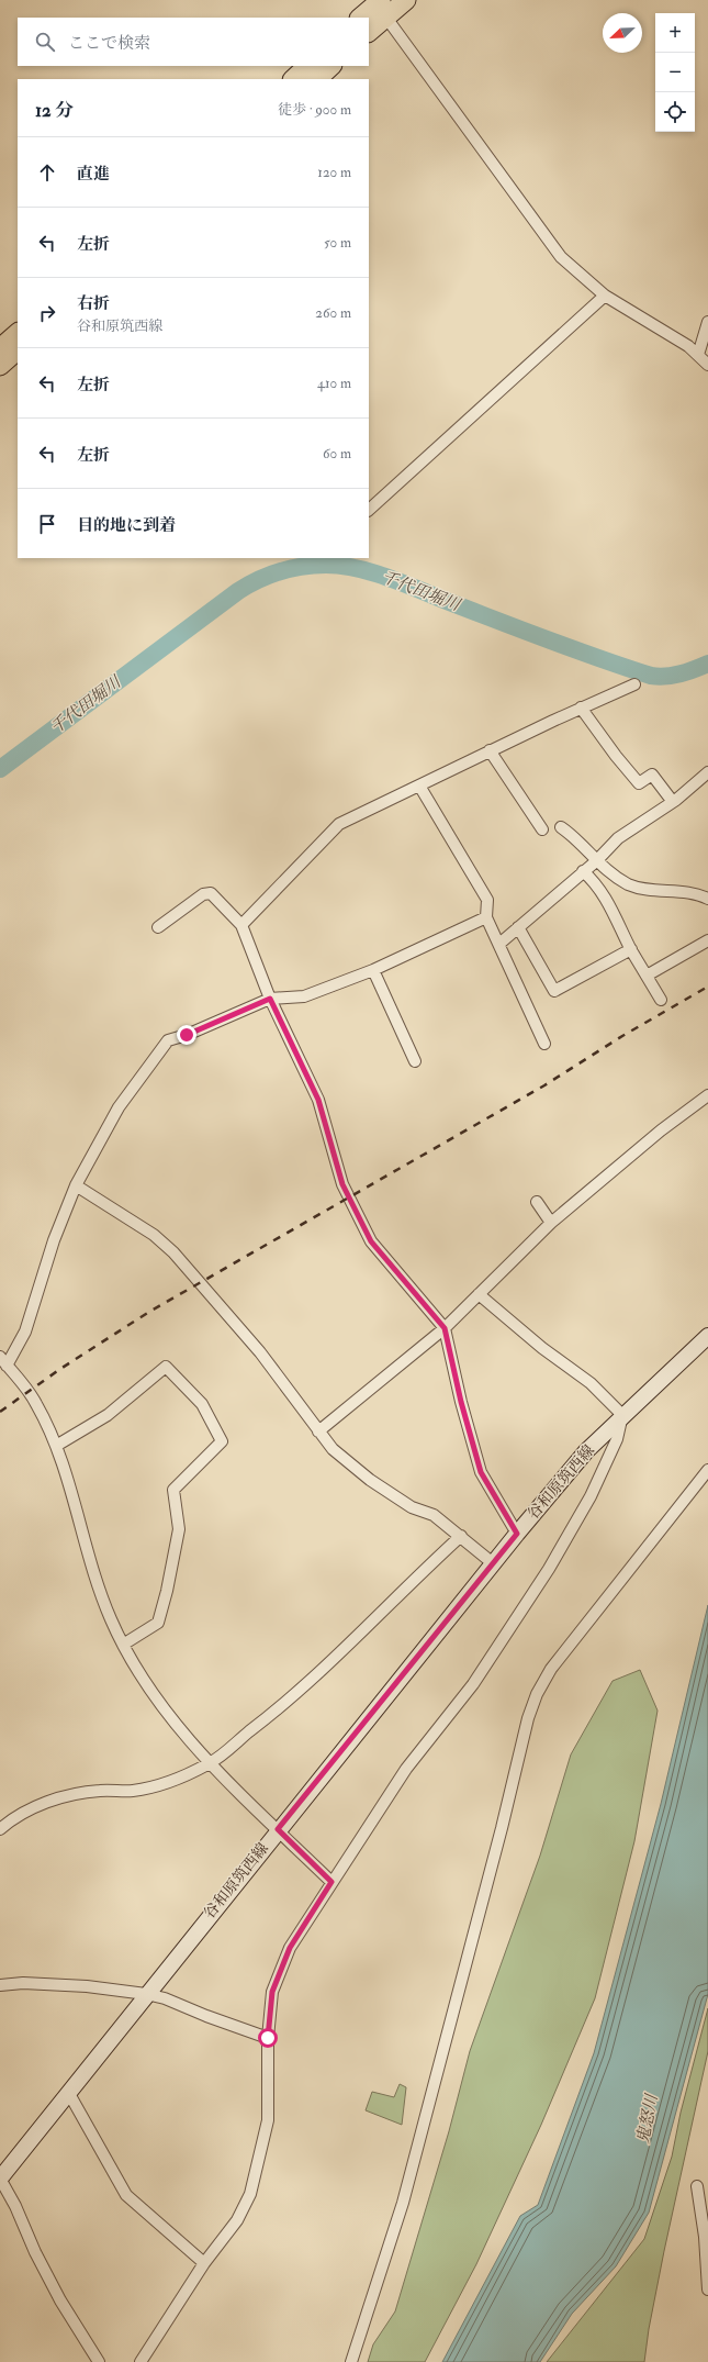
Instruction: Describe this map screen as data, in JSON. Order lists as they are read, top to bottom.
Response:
{
  "streets": {
    "main road": ["谷和原筑西線"]
  },
  "water": ["千代田堀川", "鬼怒川"],
  "north": "bottom left",
  "page": {
    "map_buttons": ["+", "−"],
    "search": "ここで検索",
    "heading": ["12 分", "徒歩 · 900 m"],
    "list": [
      ["直進", "120 m"],
      ["左折", "50 m"],
      ["右折", "谷和原筑西線", "260 m"],
      ["左折", "410 m"],
      ["左折", "60 m"],
      "目的地に到着"
    ]
  }
}
